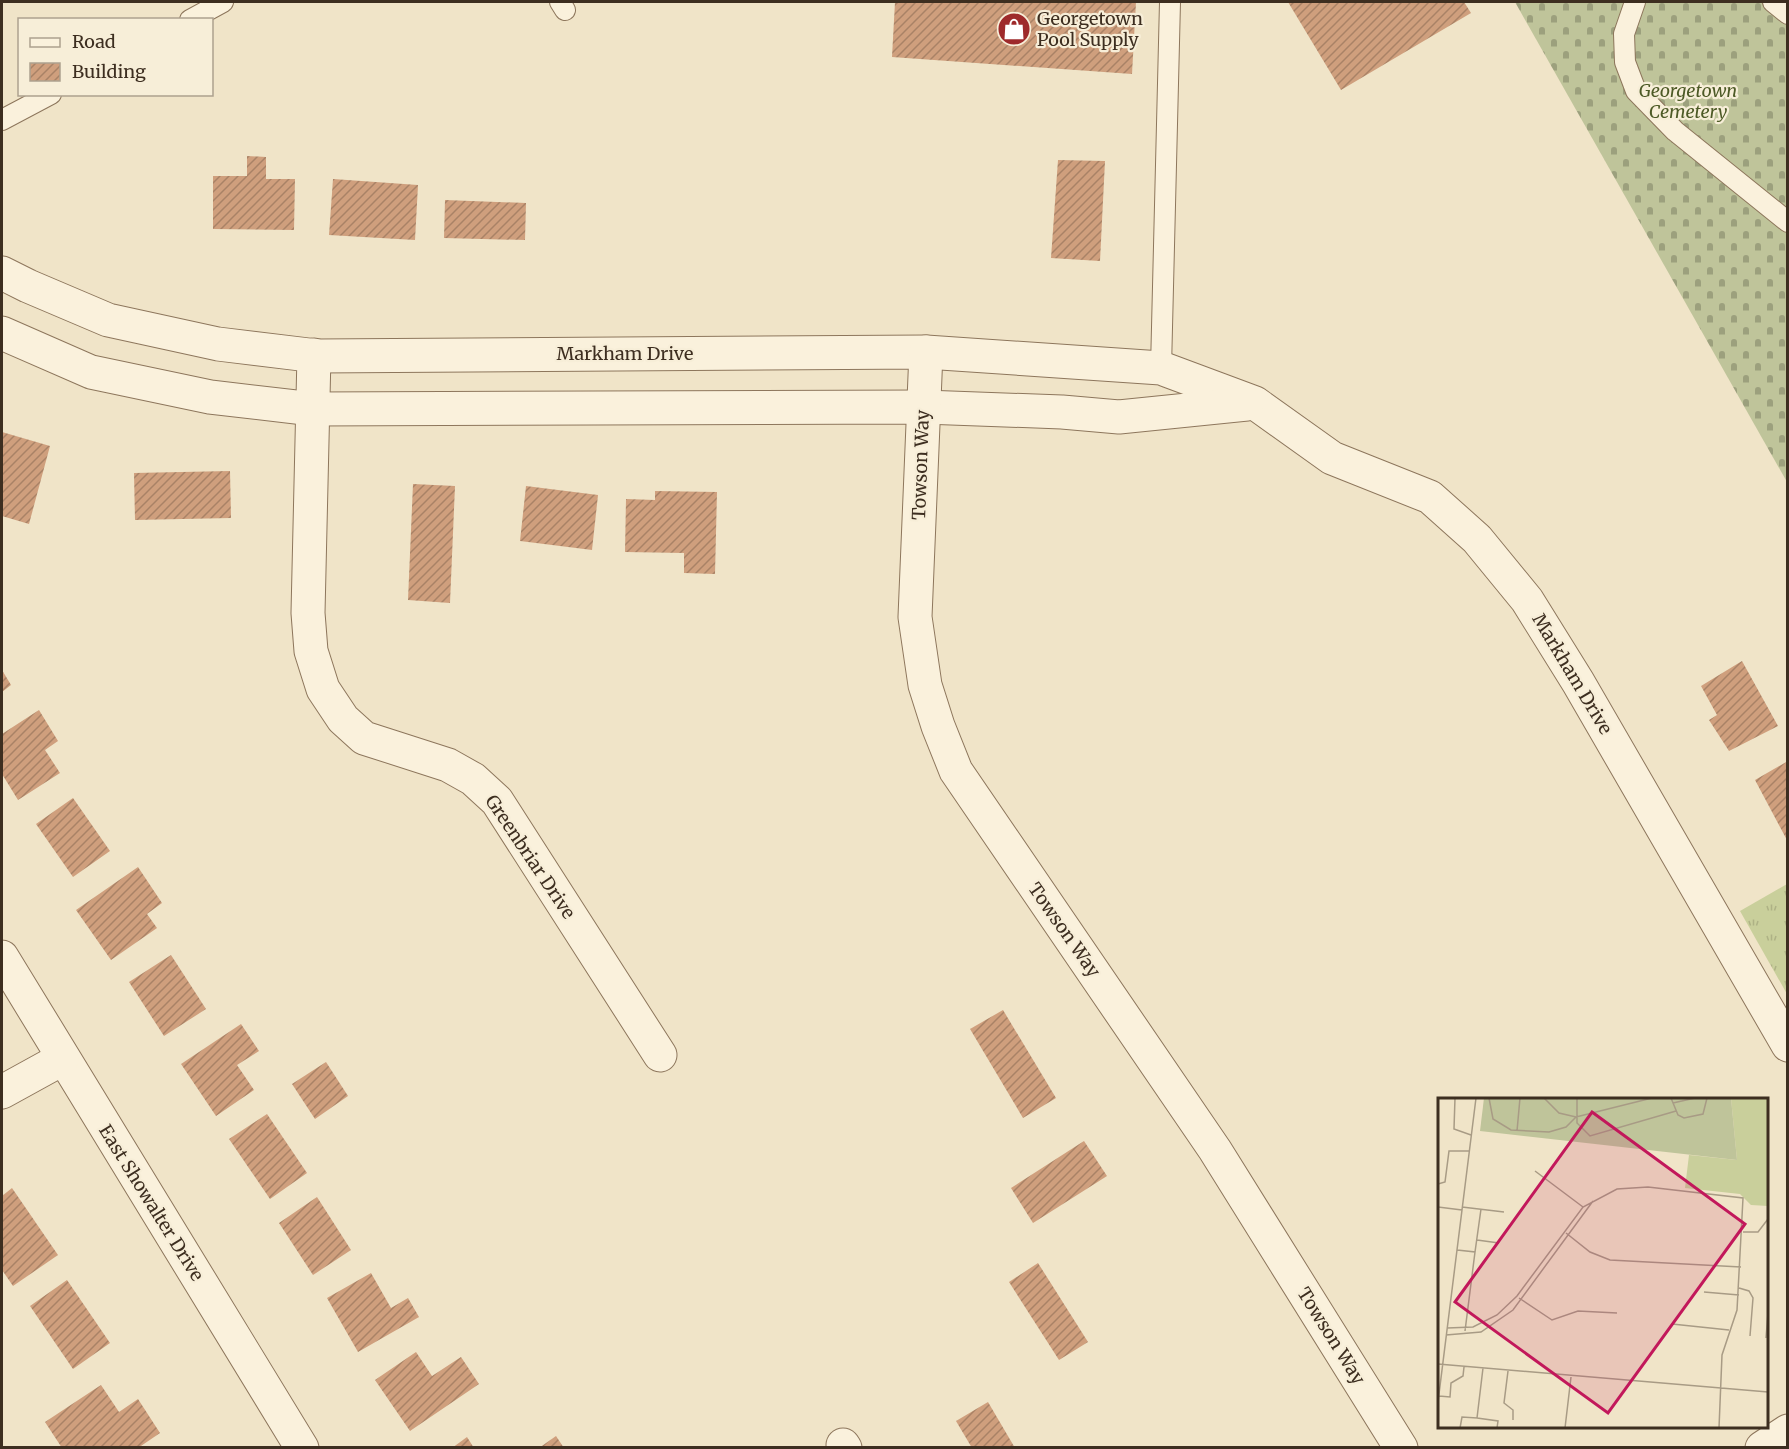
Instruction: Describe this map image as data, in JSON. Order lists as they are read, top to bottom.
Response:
{
  "streets": {
    "street": [
      "Markham Drive",
      "Towson Way",
      "Greenbriar Drive",
      "East Showalter Drive"
    ]
  },
  "crossings": [
    ["Markham Drive", "Towson Way"],
    ["Markham Drive", "Greenbriar Drive"]
  ],
  "parks": ["Georgetown Cemetery"],
  "places": {
    "shop": ["Georgetown Pool Supply"]
  },
  "legend": ["Road", "Building"]
}
